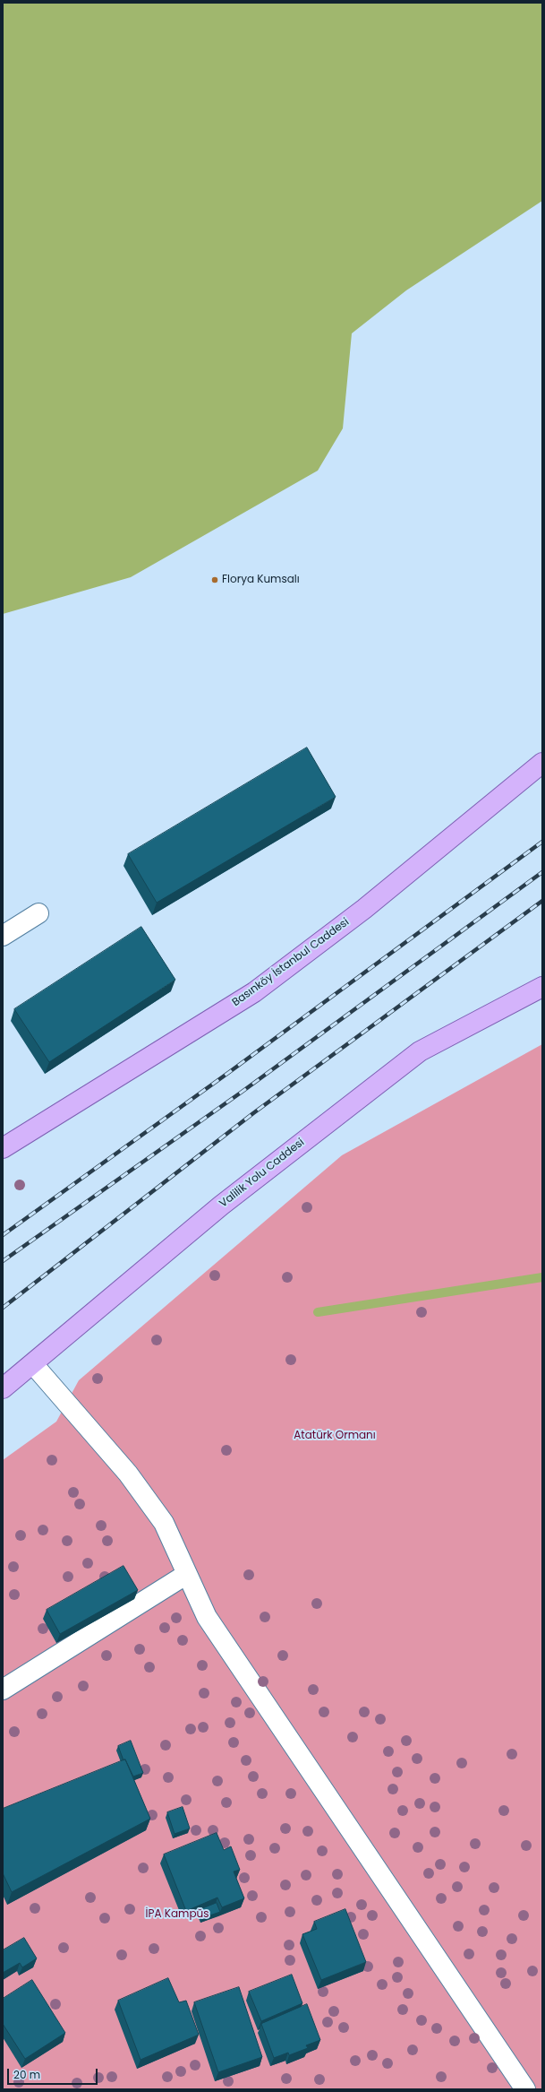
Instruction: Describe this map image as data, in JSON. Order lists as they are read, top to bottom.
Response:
{
  "streets": {
    "main road": ["Basınköy İstanbul Caddesi", "Valilik Yolu Caddesi"]
  },
  "parks": ["Atatürk Ormanı", "İPA Kampüs"],
  "places": ["Florya Kumsalı"],
  "scale_bar": "20 m"
}
